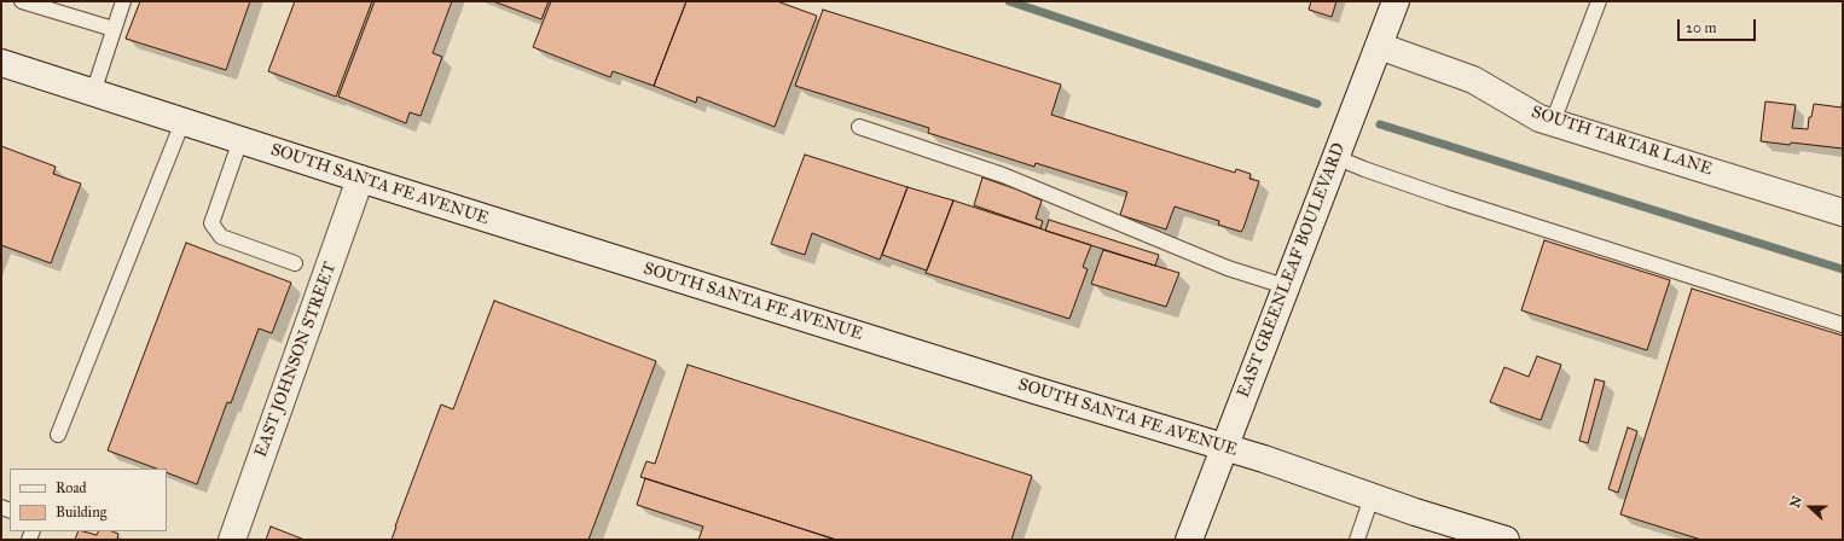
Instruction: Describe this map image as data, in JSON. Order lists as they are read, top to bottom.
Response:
{
  "streets": {
    "main road": [
      "SOUTH TARTAR LANE",
      "SOUTH SANTA FE AVENUE",
      "EAST GREENLEAF BOULEVARD",
      "EAST JOHNSON STREET"
    ]
  },
  "crossings": [
    ["SOUTH TARTAR LANE", "EAST GREENLEAF BOULEVARD"],
    ["SOUTH SANTA FE AVENUE", "EAST GREENLEAF BOULEVARD"],
    ["SOUTH SANTA FE AVENUE", "EAST JOHNSON STREET"]
  ],
  "legend": ["Road", "Building"],
  "scale_bar": "20 m",
  "north": "left"
}
